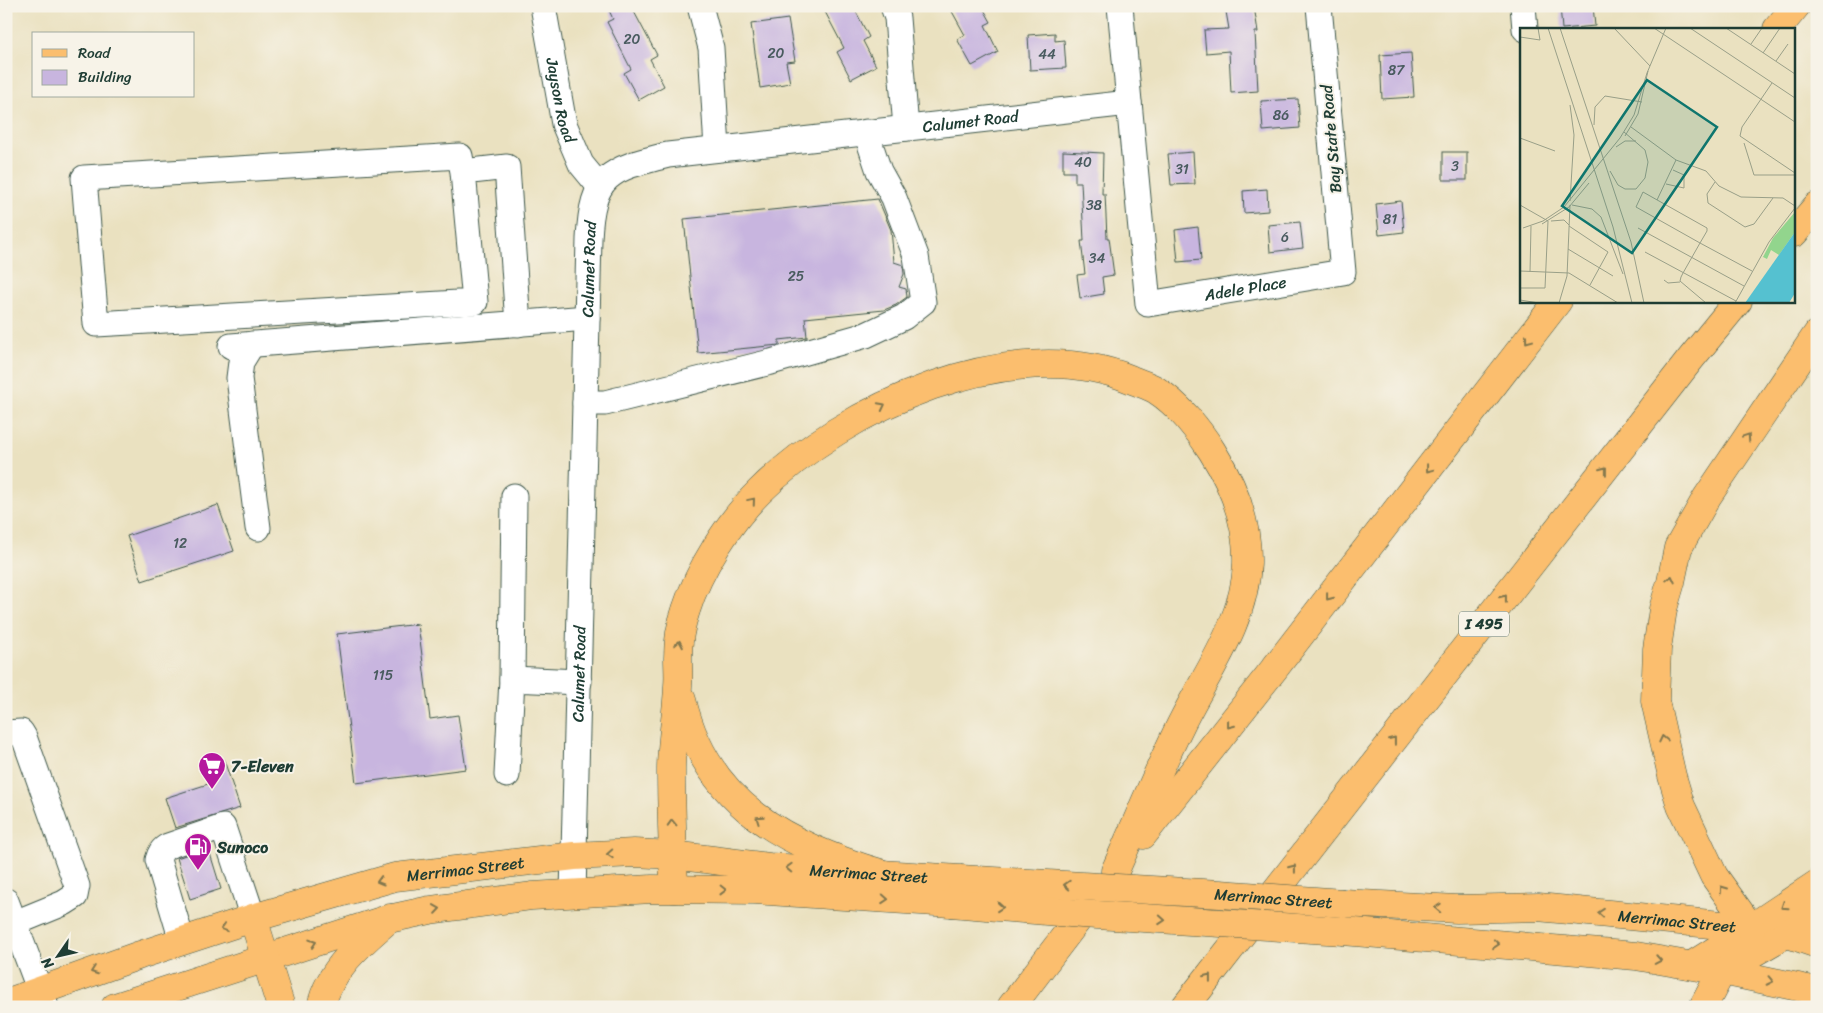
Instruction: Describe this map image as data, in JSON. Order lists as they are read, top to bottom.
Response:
{
  "streets": {
    "main road": ["I 495", "Merrimac Street"],
    "street": [
      "Jayson Road",
      "Calumet Road",
      "Bay State Road",
      "Adele Place"
    ]
  },
  "crossings": [
    ["Jayson Road", "Calumet Road"],
    ["Calumet Road", "Adele Place"],
    ["Calumet Road", "Merrimac Street"],
    ["Bay State Road", "Adele Place"]
  ],
  "places": {
    "supermarket": ["7-Eleven"],
    "fuel station": ["Sunoco"]
  },
  "house_numbers": [
    "20",
    "20",
    "44",
    "87",
    "86",
    "40",
    "3",
    "31",
    "38",
    "81",
    "6",
    "34",
    "25",
    "12",
    "115"
  ],
  "legend": ["Road", "Building"],
  "north": "bottom left"
}
